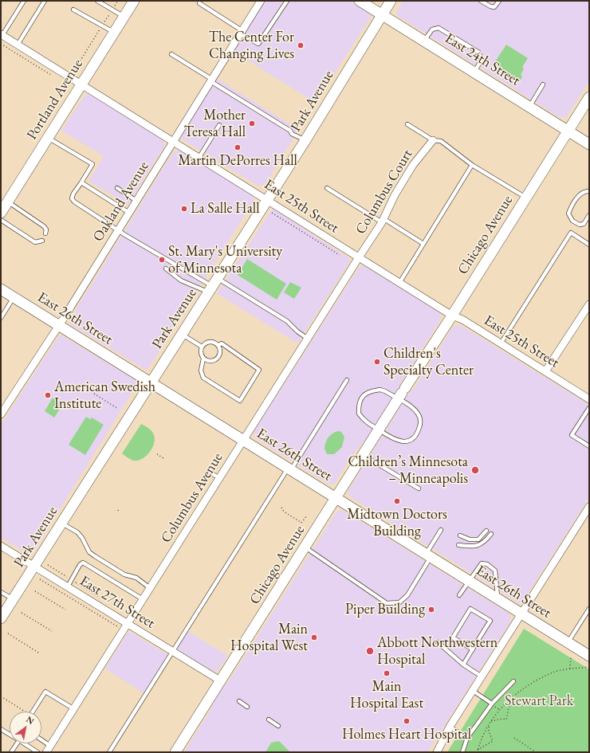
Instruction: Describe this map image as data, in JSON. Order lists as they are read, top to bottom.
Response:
{
  "streets": {
    "street": [
      "East 24th Street",
      "Portland Avenue",
      "Park Avenue",
      "Columbus Court",
      "Oakland Avenue",
      "East 25th Street",
      "Chicago Avenue",
      "East 26th Street",
      "Columbus Avenue",
      "East 27th Street"
    ]
  },
  "crossings": [
    ["East 24th Street", "Park Avenue"],
    ["East 24th Street", "Chicago Avenue"],
    ["Portland Avenue", "East 25th Street"],
    ["Park Avenue", "East 25th Street"],
    ["Park Avenue", "East 26th Street"],
    ["Park Avenue", "East 27th Street"],
    ["Columbus Court", "East 25th Street"],
    ["Columbus Court", "Columbus Avenue"],
    ["Oakland Avenue", "East 25th Street"],
    ["Oakland Avenue", "East 26th Street"],
    ["East 25th Street", "Chicago Avenue"],
    ["East 25th Street", "Columbus Avenue"],
    ["Chicago Avenue", "East 26th Street"],
    ["Chicago Avenue", "East 27th Street"],
    ["East 26th Street", "Columbus Avenue"],
    ["Columbus Avenue", "East 27th Street"]
  ],
  "parks": ["Stewart Park"],
  "places": [
    "The Center For Changing Lives",
    "Mother Teresa Hall",
    "Martin DePorres Hall",
    "La Salle Hall",
    "St. Mary's University of Minnesota",
    "Children's Specialty Center",
    "American Swedish Institute",
    "Children’s Minnesota – Minneapolis",
    "Midtown Doctors Building",
    "Piper Building",
    "Main Hospital West",
    "Abbott Northwestern Hospital",
    "Main Hospital East",
    "Holmes Heart Hospital"
  ],
  "north": "top right"
}
